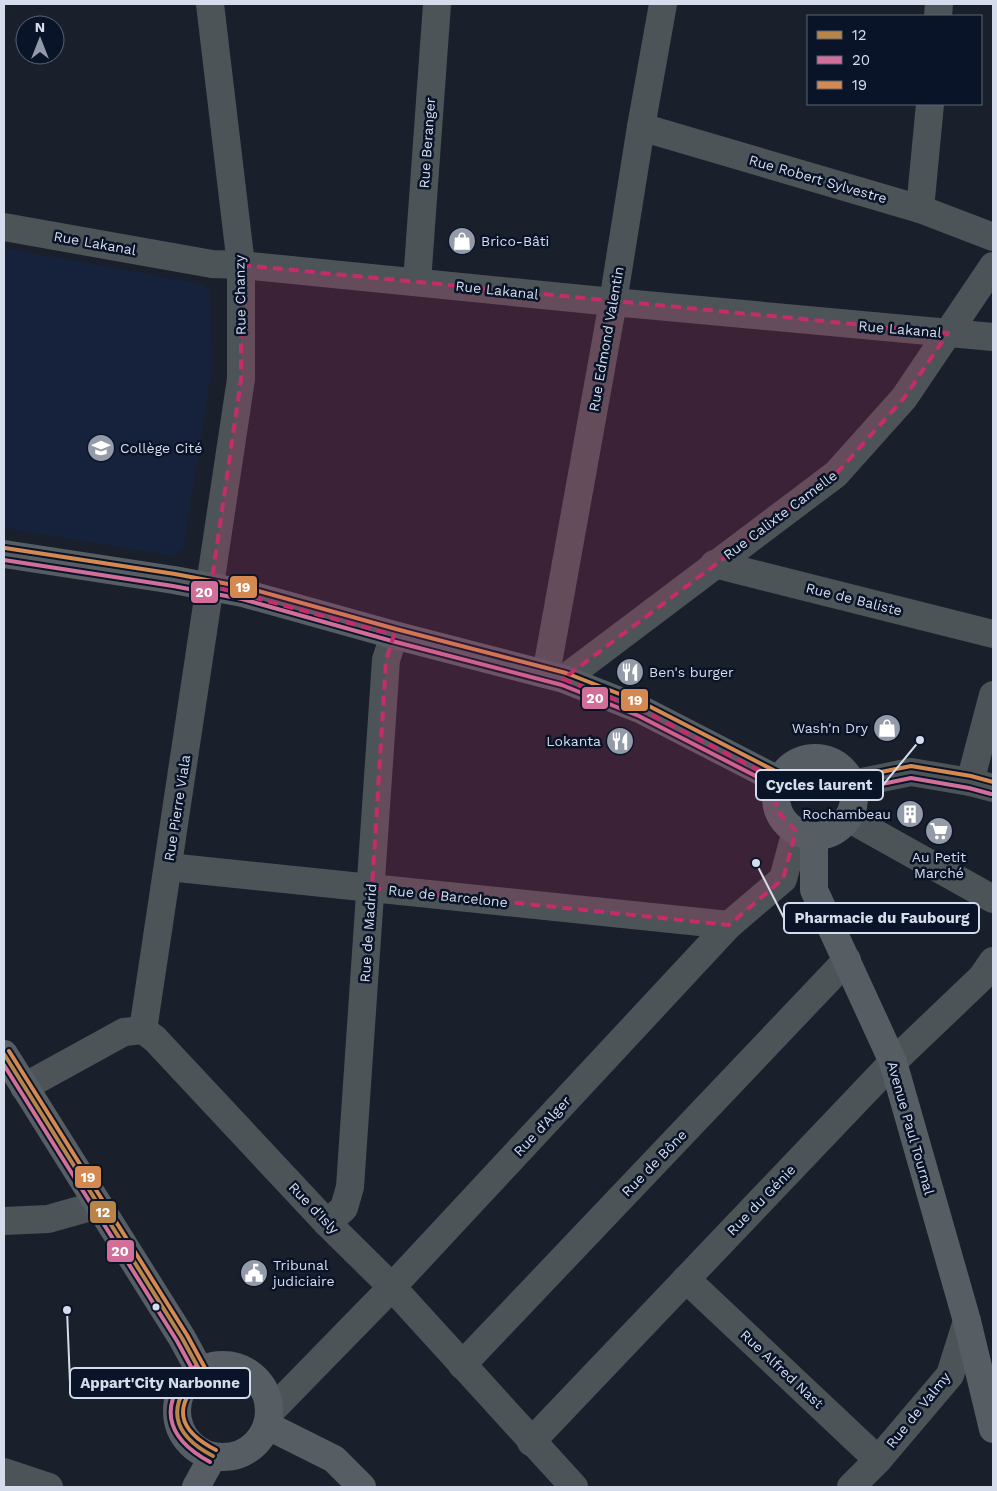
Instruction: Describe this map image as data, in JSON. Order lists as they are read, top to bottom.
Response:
{
  "streets": {
    "main road": ["Avenue Paul Tournal"],
    "street": [
      "Rue Beranger",
      "Rue Robert Sylvestre",
      "Rue Lakanal",
      "Rue Chanzy",
      "Rue Edmond Valentin",
      "Rue Calixte Camelle",
      "Rue de Baliste",
      "Rue Pierre Viala",
      "Rue de Barcelone",
      "Rue de Madrid",
      "Rue d'Alger",
      "Rue de Bône",
      "Rue du Génie",
      "Rue d'Isly",
      "Rue Alfred Nast",
      "Rue de Valmy"
    ]
  },
  "crossings": [
    ["Rue Beranger", "Rue Lakanal"],
    ["Rue Robert Sylvestre", "Rue Edmond Valentin"],
    ["Rue Lakanal", "Rue Chanzy"],
    ["Rue Lakanal", "Rue Edmond Valentin"],
    ["Rue Lakanal", "Rue Calixte Camelle"],
    ["Rue Chanzy", "Rue Pierre Viala"],
    ["Rue Edmond Valentin", "Rue Calixte Camelle"],
    ["Rue Calixte Camelle", "Rue de Baliste"],
    ["Rue Pierre Viala", "Rue de Barcelone"],
    ["Rue Pierre Viala", "Rue d'Isly"],
    ["Rue de Barcelone", "Rue de Madrid"],
    ["Rue de Barcelone", "Rue d'Alger"],
    ["Rue de Madrid", "Rue d'Isly"],
    ["Rue d'Alger", "Avenue Paul Tournal"],
    ["Rue d'Alger", "Rue d'Isly"],
    ["Avenue Paul Tournal", "Rue de Bône"],
    ["Avenue Paul Tournal", "Rue du Génie"],
    ["Avenue Paul Tournal", "Rue de Valmy"],
    ["Rue de Bône", "Rue d'Isly"],
    ["Rue du Génie", "Rue d'Isly"],
    ["Rue du Génie", "Rue Alfred Nast"],
    ["Rue Alfred Nast", "Rue de Valmy"]
  ],
  "places": {
    "shop": ["Brico-Bâti", "Wash'n Dry"],
    "school or university": ["Collège Cité"],
    "restaurant": ["Ben's burger", "Lokanta"],
    "other": ["Cycles laurent", "Pharmacie du Faubourg", "Appart'City Narbonne"],
    "building": ["Rochambeau"],
    "supermarket": ["Au Petit Marché"],
    "public building": ["Tribunal judiciaire"]
  },
  "lines": ["transit line 19", "transit line 20", "transit line 12"],
  "legend": ["12", "20", "19"],
  "north": "top"
}
